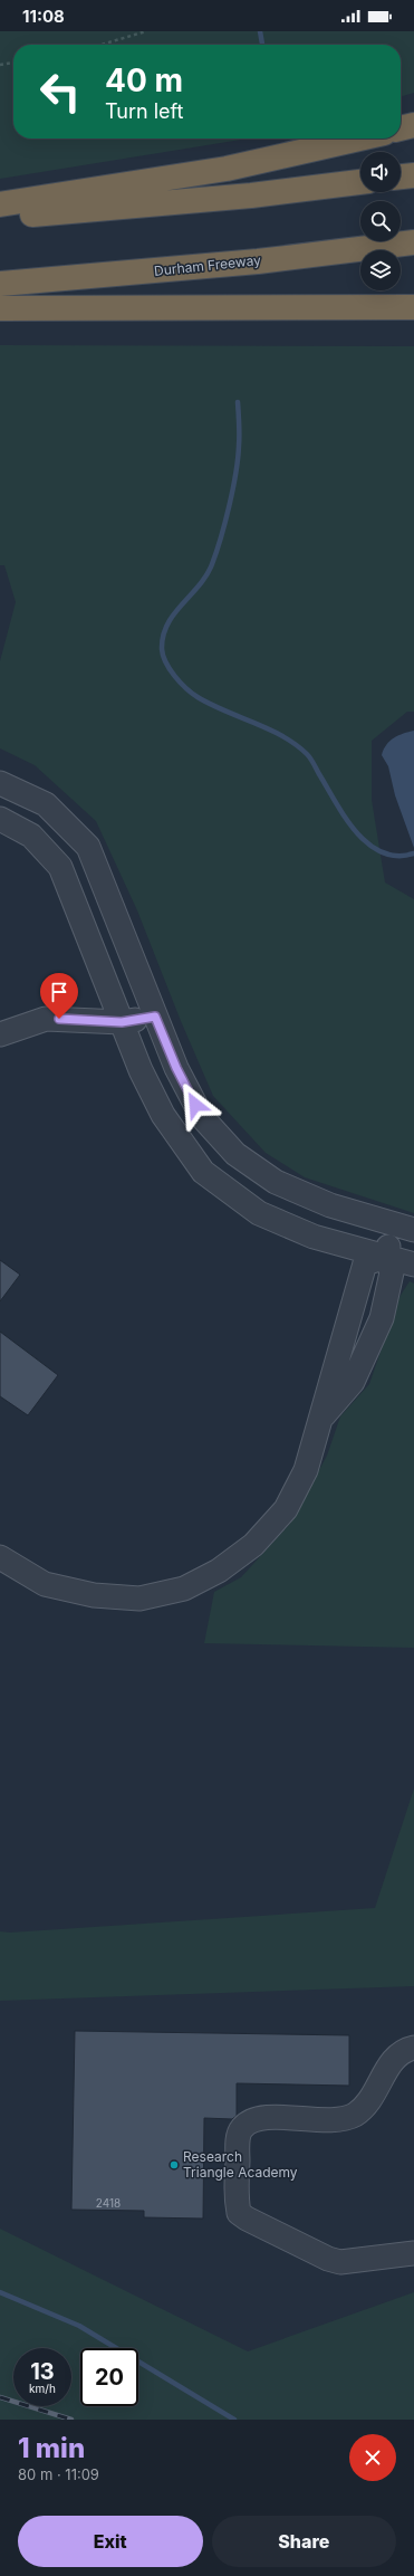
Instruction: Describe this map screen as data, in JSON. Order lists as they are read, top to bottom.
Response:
{
  "streets": {
    "highway": ["Durham Freeway"]
  },
  "places": ["Research Triangle Academy"],
  "house_numbers": ["2418"],
  "page": {
    "status": "11:08",
    "turn": ["40 m", "Turn left"],
    "speed": "13 km/h",
    "limit": "20",
    "heading": ["1 min", "80 m · 11:09"],
    "buttons": ["Exit", "Share"]
  }
}
